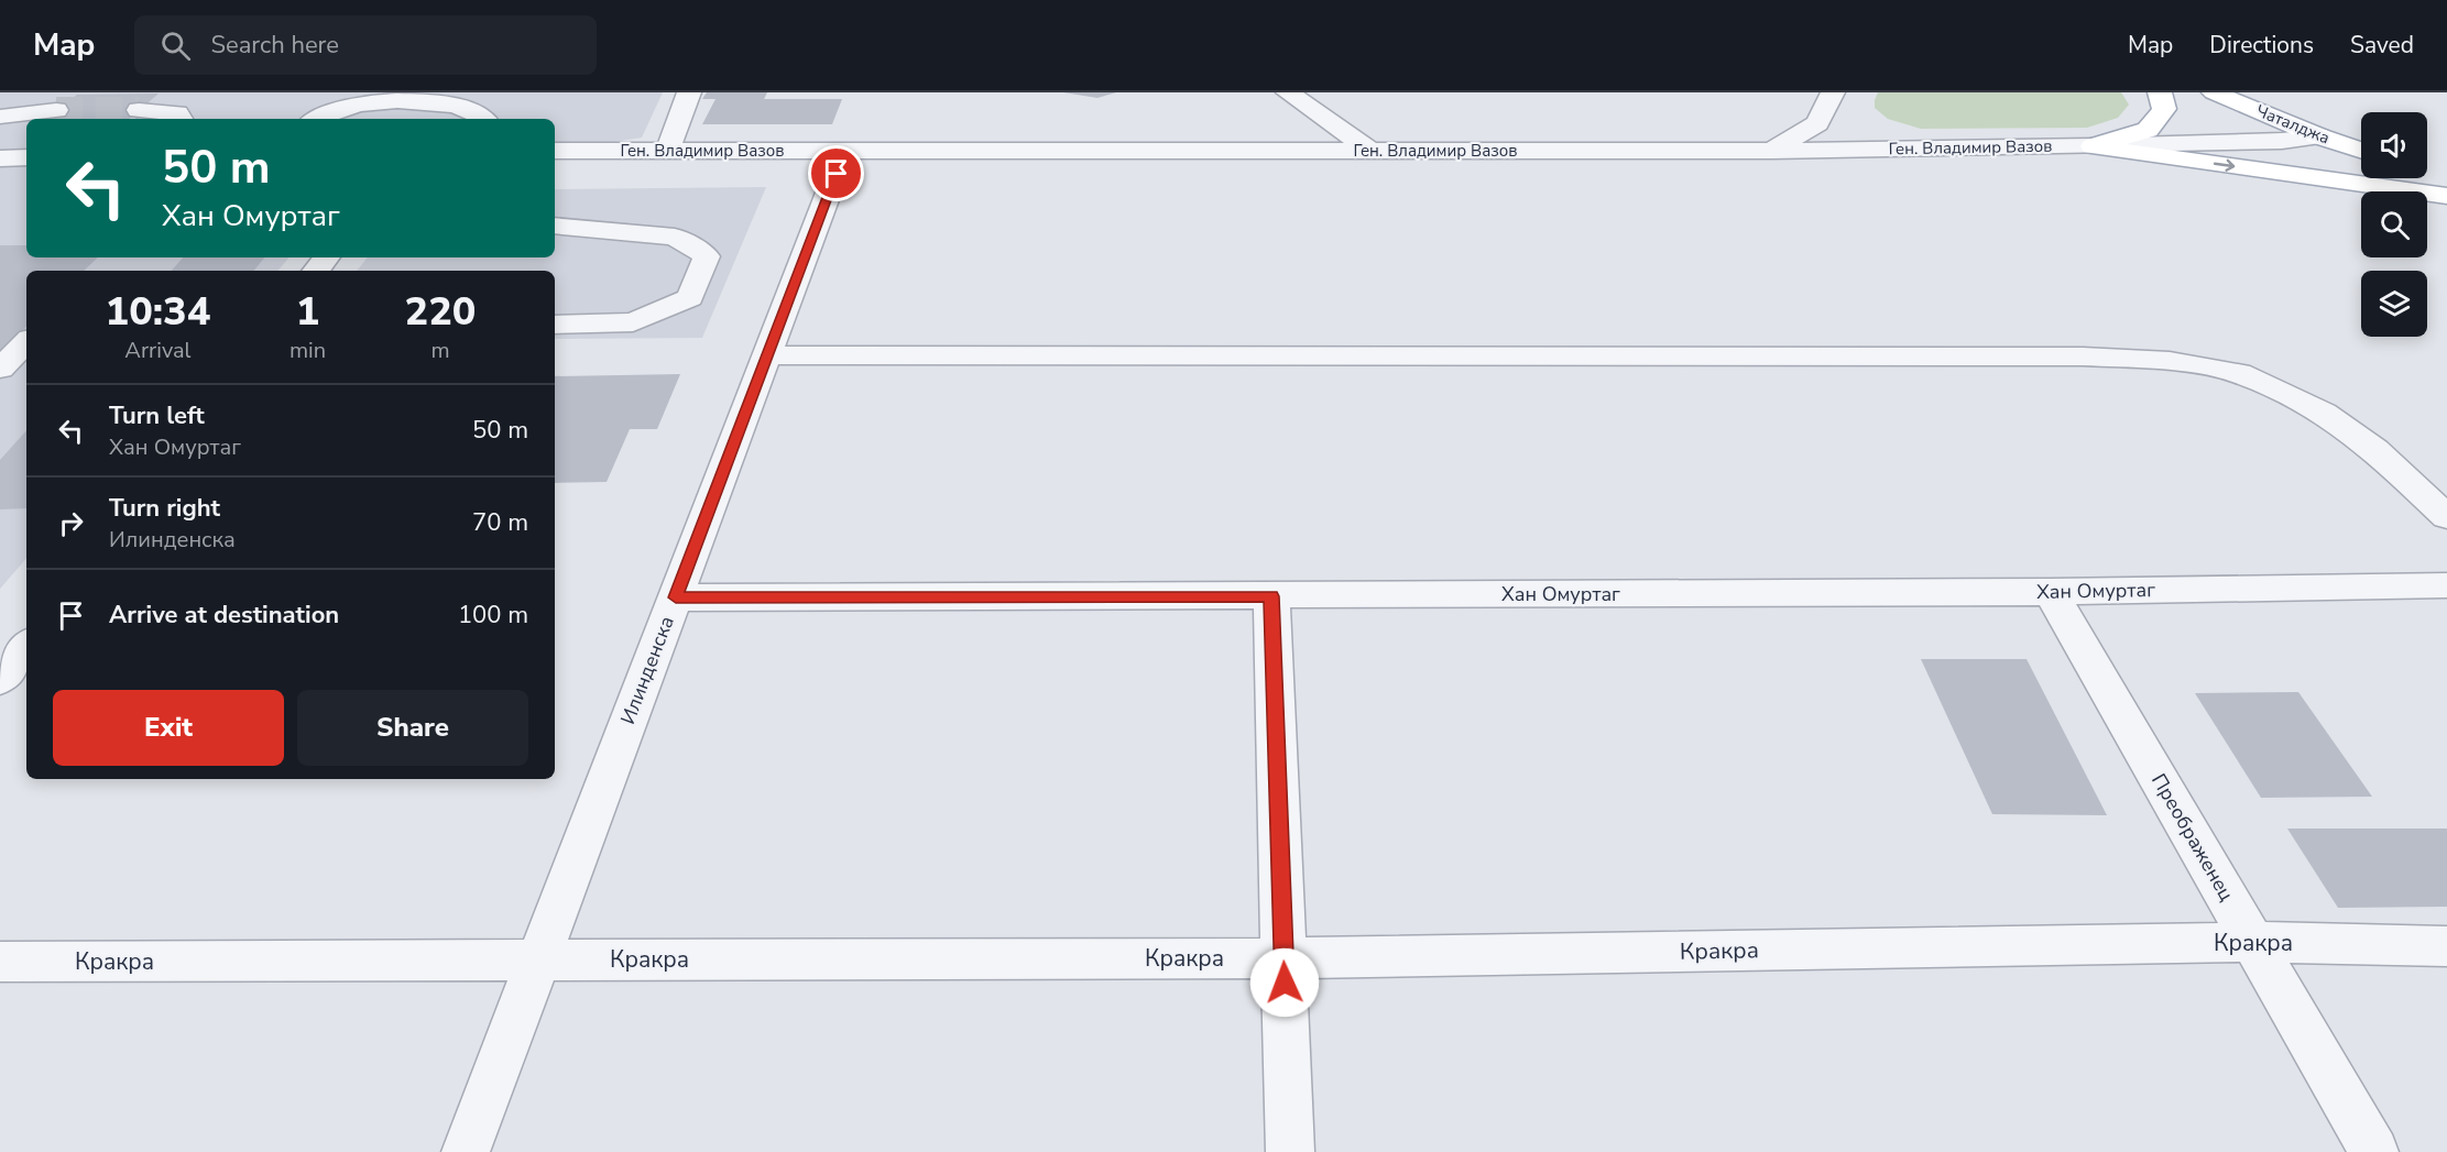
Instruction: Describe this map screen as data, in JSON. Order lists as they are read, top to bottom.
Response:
{
  "streets": {
    "main road": ["Чаталджа"],
    "street": [
      "Ген. Владимир Вазов",
      "Хан Омуртаг",
      "Илинденска",
      "Преображенец",
      "Кракра"
    ]
  },
  "crossings": [
    ["Чаталджа", "Ген. Владимир Вазов"],
    ["Ген. Владимир Вазов", "Илинденска"],
    ["Хан Омуртаг", "Илинденска"],
    ["Хан Омуртаг", "Преображенец"],
    ["Илинденска", "Кракра"],
    ["Преображенец", "Кракра"]
  ],
  "page": {
    "header": "Map",
    "search": "Search here",
    "nav": ["Map", "Directions", "Saved"],
    "turn": ["50 m", "Хан Омуртаг"],
    "eta": [
      "10:34",
      "Arrival",
      "1",
      "min",
      "220",
      "m"
    ],
    "list": [
      {
        "name": "Turn left",
        "note": "Хан Омуртаг",
        "value": "50 m"
      },
      {
        "name": "Turn right",
        "note": "Илинденска",
        "value": "70 m"
      },
      {
        "name": "Arrive at destination",
        "value": "100 m"
      }
    ],
    "buttons": ["Exit", "Share"]
  }
}
